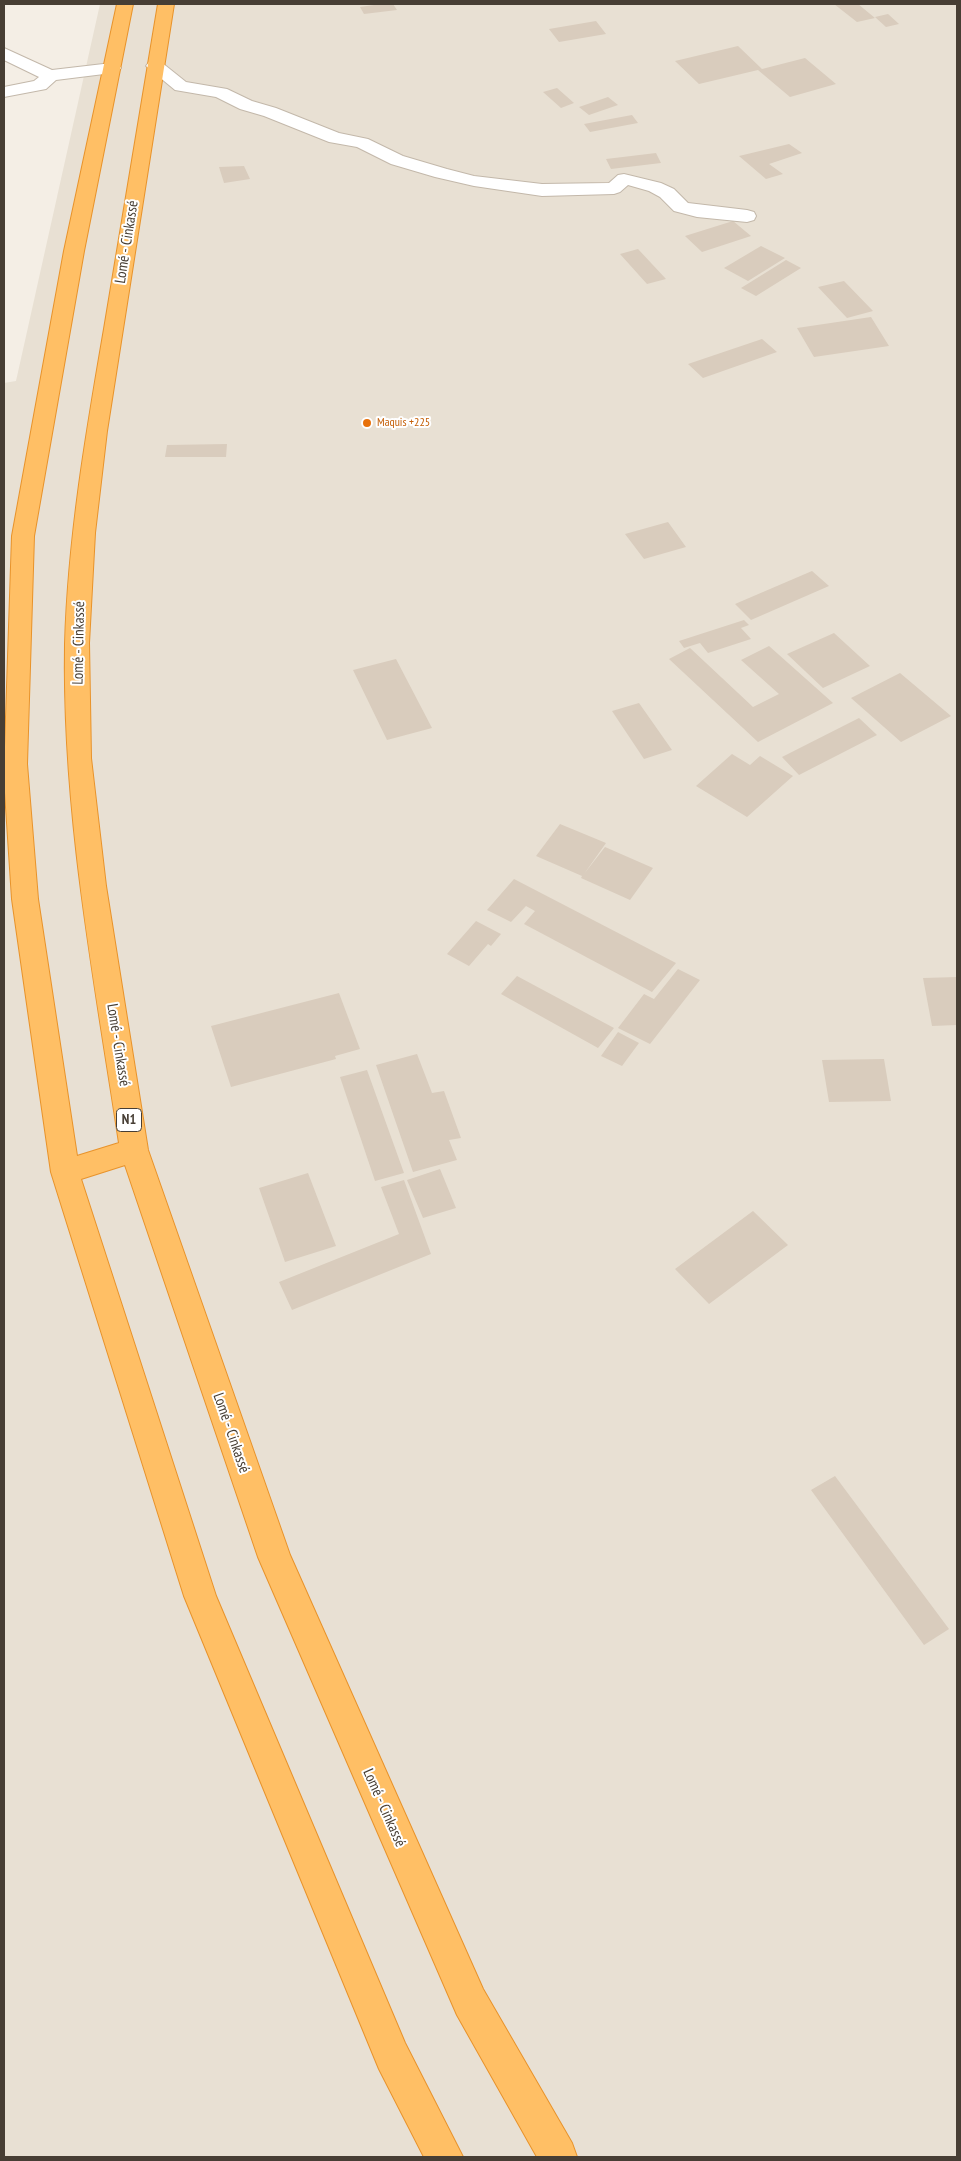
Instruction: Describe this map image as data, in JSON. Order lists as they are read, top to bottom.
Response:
{
  "streets": {
    "highway": ["Lomé - Cinkassé", "N1"]
  },
  "places": ["Maquis +225"]
}
